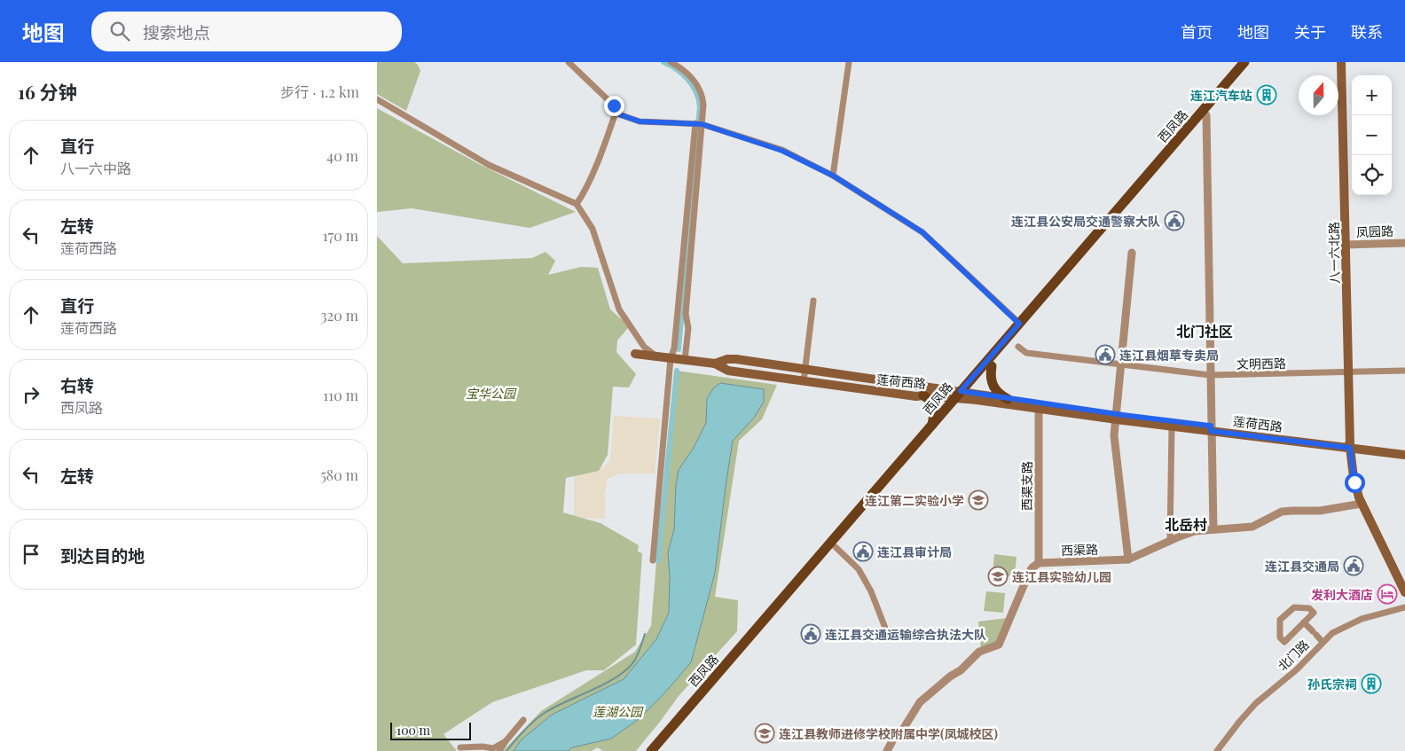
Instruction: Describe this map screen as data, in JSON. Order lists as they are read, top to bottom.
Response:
{
  "streets": {
    "main road": ["西凤路", "八一六北路", "莲荷西路"],
    "street": [
      "凤园路",
      "文明西路",
      "西渠支路",
      "西渠路",
      "北门路"
    ]
  },
  "crossings": [
    ["西凤路", "莲荷西路"],
    ["凤园路", "八一六北路"],
    ["八一六北路", "文明西路"],
    ["八一六北路", "莲荷西路"],
    ["八一六北路", "西渠路"],
    ["莲荷西路", "西渠支路"],
    ["西渠支路", "西渠路"]
  ],
  "districts": ["北门社区", "北岳村"],
  "parks": ["宝华公园", "莲湖公园"],
  "places": {
    "building": ["连江汽车站", "孙氏宗祠"],
    "public building": [
      "连江县公安局交通警察大队",
      "连江县烟草专卖局",
      "连江县审计局",
      "连江县交通局",
      "连江县交通运输综合执法大队"
    ],
    "school or university": ["连江第二实验小学", "连江县实验幼儿园", "连江县教师进修学校附属中学(凤城校区)"],
    "hotel": ["发利大酒店"]
  },
  "scale_bar": "100 m",
  "north": "top",
  "page": {
    "header": "地图",
    "search": "搜索地点",
    "nav": [
      "首页",
      "地图",
      "关于",
      "联系"
    ],
    "heading": ["16 分钟", "步行 · 1.2 km"],
    "map_buttons": ["+", "−"],
    "list": [
      ["直行", "八一六中路", "40 m"],
      ["左转", "莲荷西路", "170 m"],
      ["直行", "莲荷西路", "320 m"],
      ["右转", "西凤路", "110 m"],
      ["左转", "580 m"],
      "到达目的地"
    ],
    "scale": "100 m"
  }
}
